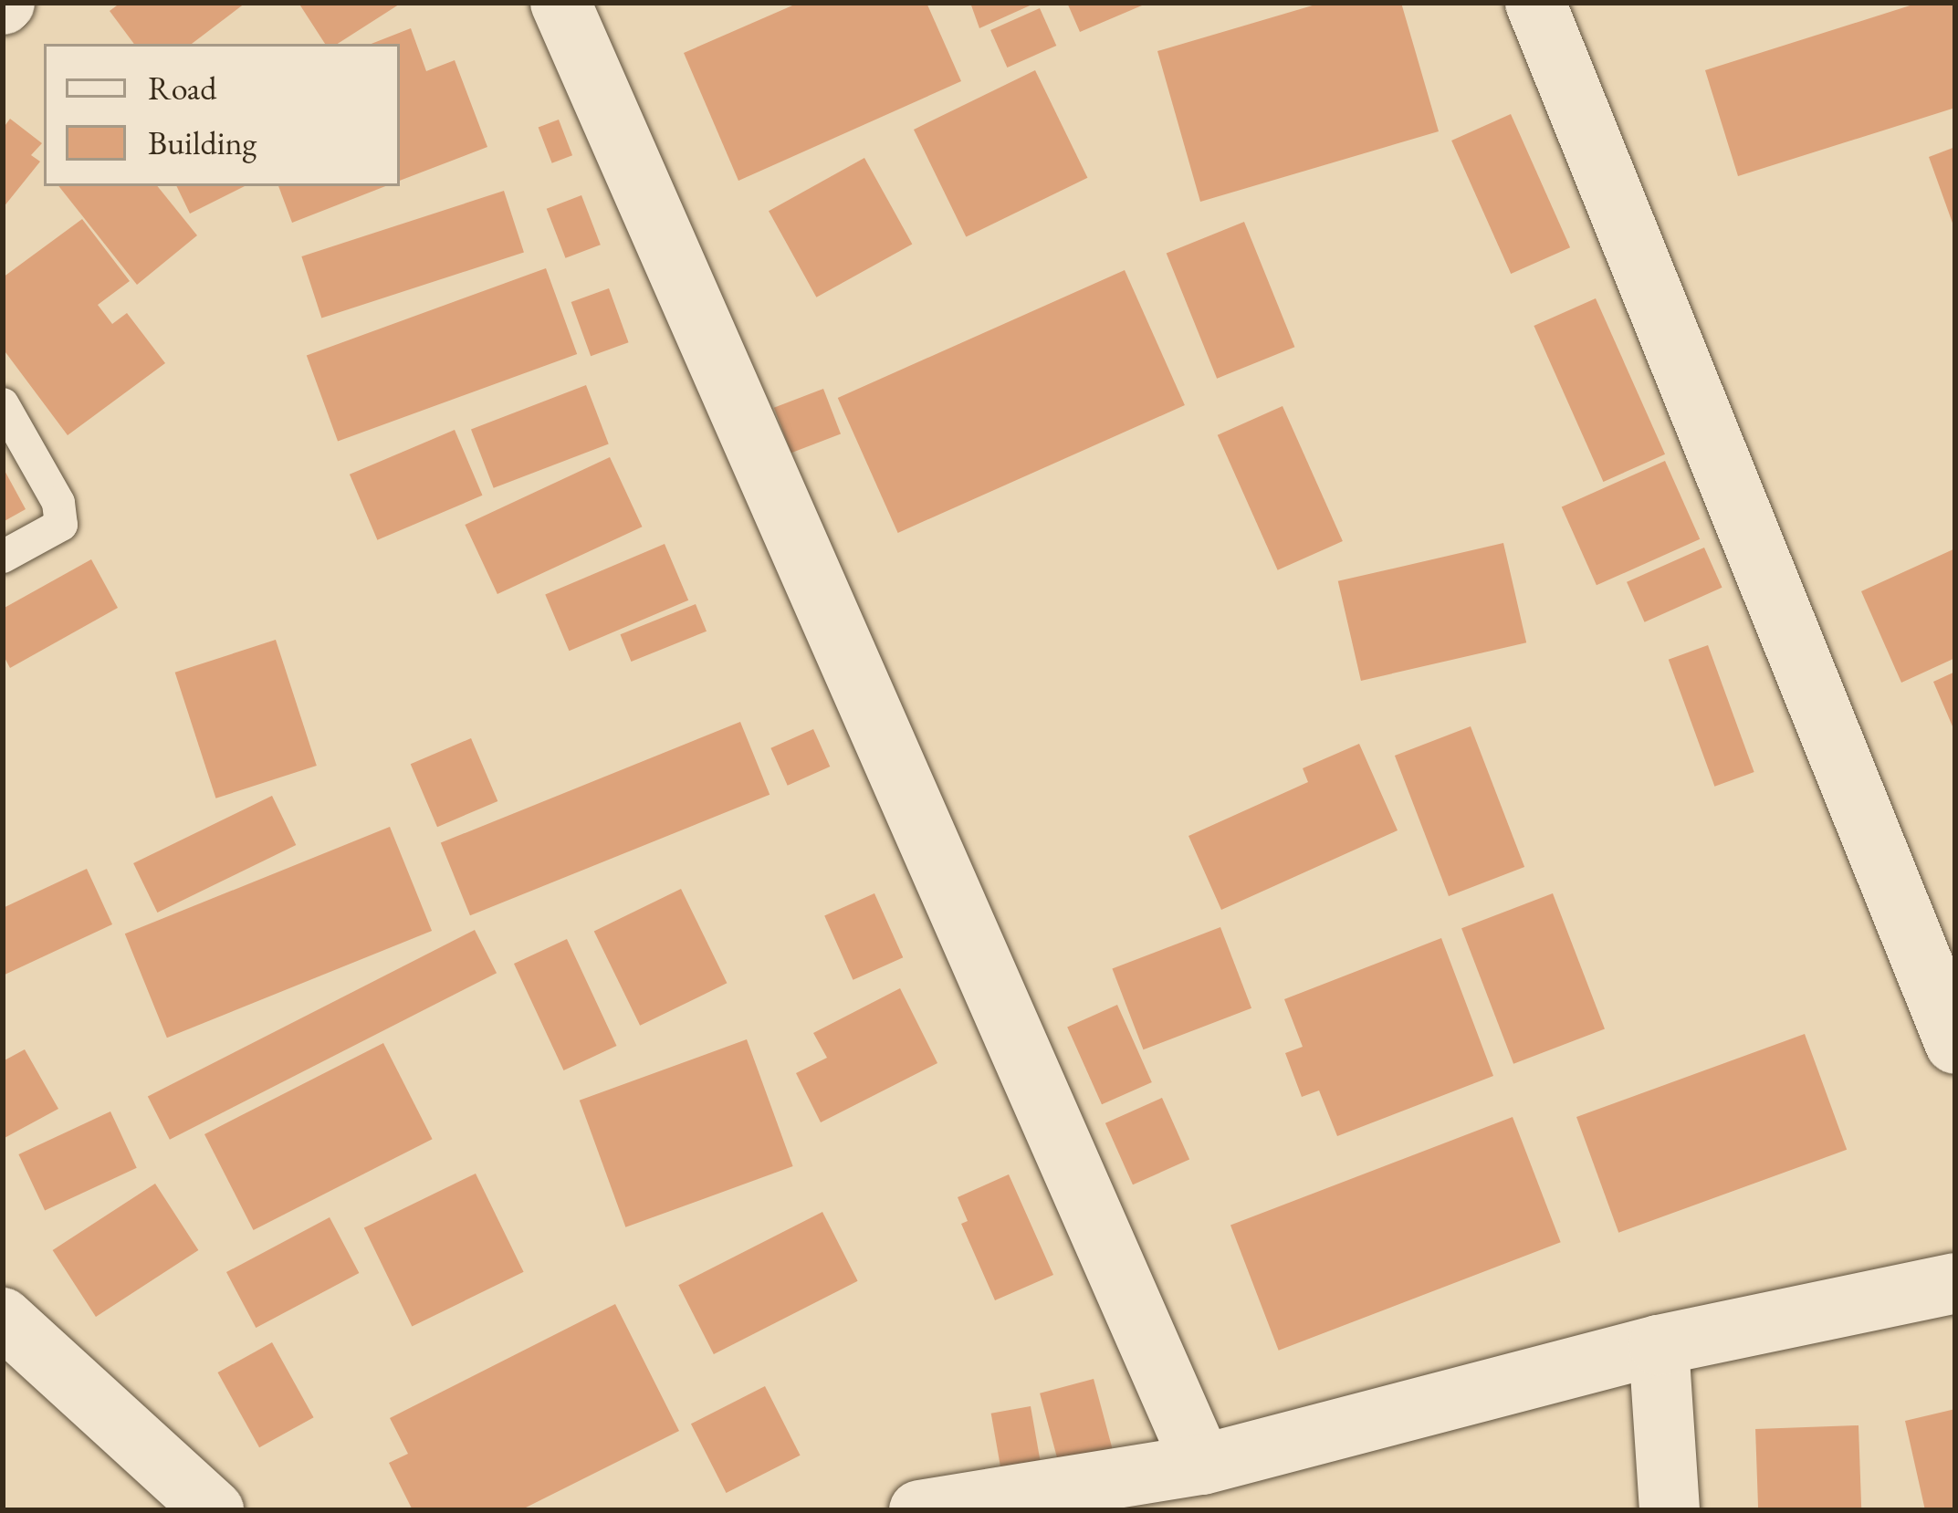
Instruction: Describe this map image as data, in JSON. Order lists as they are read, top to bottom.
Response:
{
  "legend": ["Road", "Building"]
}
